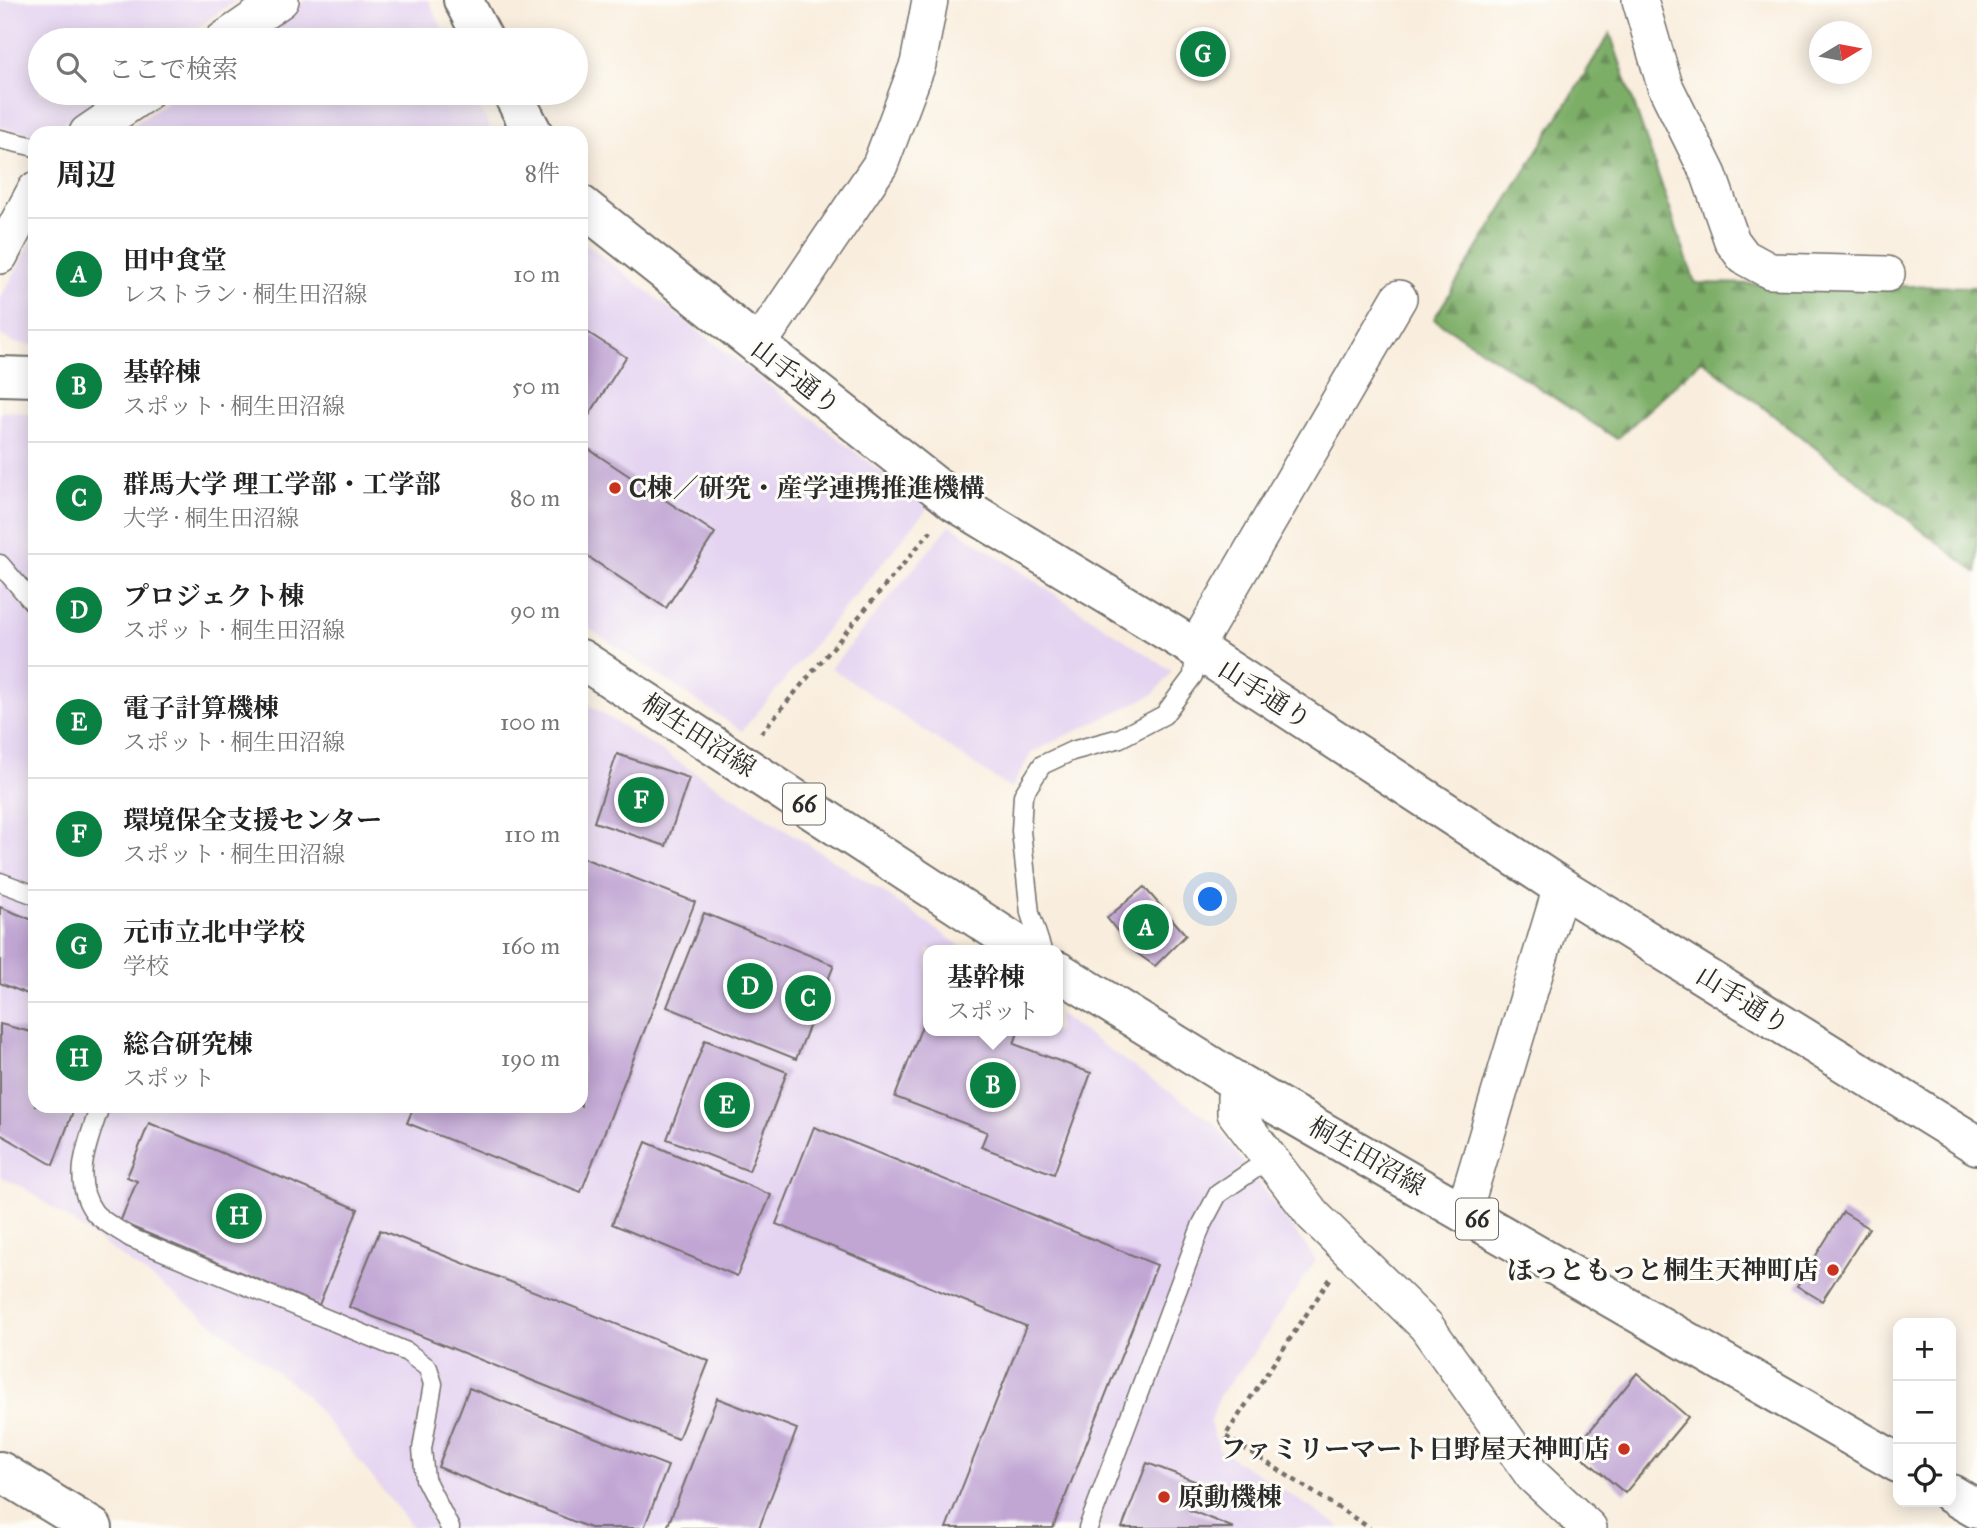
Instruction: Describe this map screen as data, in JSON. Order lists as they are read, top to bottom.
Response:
{
  "streets": {
    "street": ["山手通り", "桐生田沼線", "66"]
  },
  "places": [
    "C棟／研究・産学連携推進機構",
    "ほっともっと桐生天神町店",
    "ファミリーマート日野屋天神町店",
    "原動機棟"
  ],
  "north": "right",
  "page": {
    "pins": [
      "G",
      "F",
      "A",
      "D",
      "C",
      "B",
      "E",
      "H"
    ],
    "search": "ここで検索",
    "heading": ["周辺", "8件"],
    "list": [
      {
        "mark": "A",
        "name": "田中食堂",
        "note": "レストラン · 桐生田沼線",
        "value": "10 m"
      },
      {
        "mark": "B",
        "name": "基幹棟",
        "note": "スポット · 桐生田沼線",
        "value": "50 m"
      },
      {
        "mark": "C",
        "name": "群馬大学 理工学部・工学部",
        "note": "大学 · 桐生田沼線",
        "value": "80 m"
      },
      {
        "mark": "D",
        "name": "プロジェクト棟",
        "note": "スポット · 桐生田沼線",
        "value": "90 m"
      },
      {
        "mark": "E",
        "name": "電子計算機棟",
        "note": "スポット · 桐生田沼線",
        "value": "100 m"
      },
      {
        "mark": "F",
        "name": "環境保全支援センター",
        "note": "スポット · 桐生田沼線",
        "value": "110 m"
      },
      {
        "mark": "G",
        "name": "元市立北中学校",
        "note": "学校",
        "value": "160 m"
      },
      {
        "mark": "H",
        "name": "総合研究棟",
        "note": "スポット",
        "value": "190 m"
      }
    ],
    "popup": ["基幹棟", "スポット"],
    "map_buttons": ["+", "−"]
  }
}
